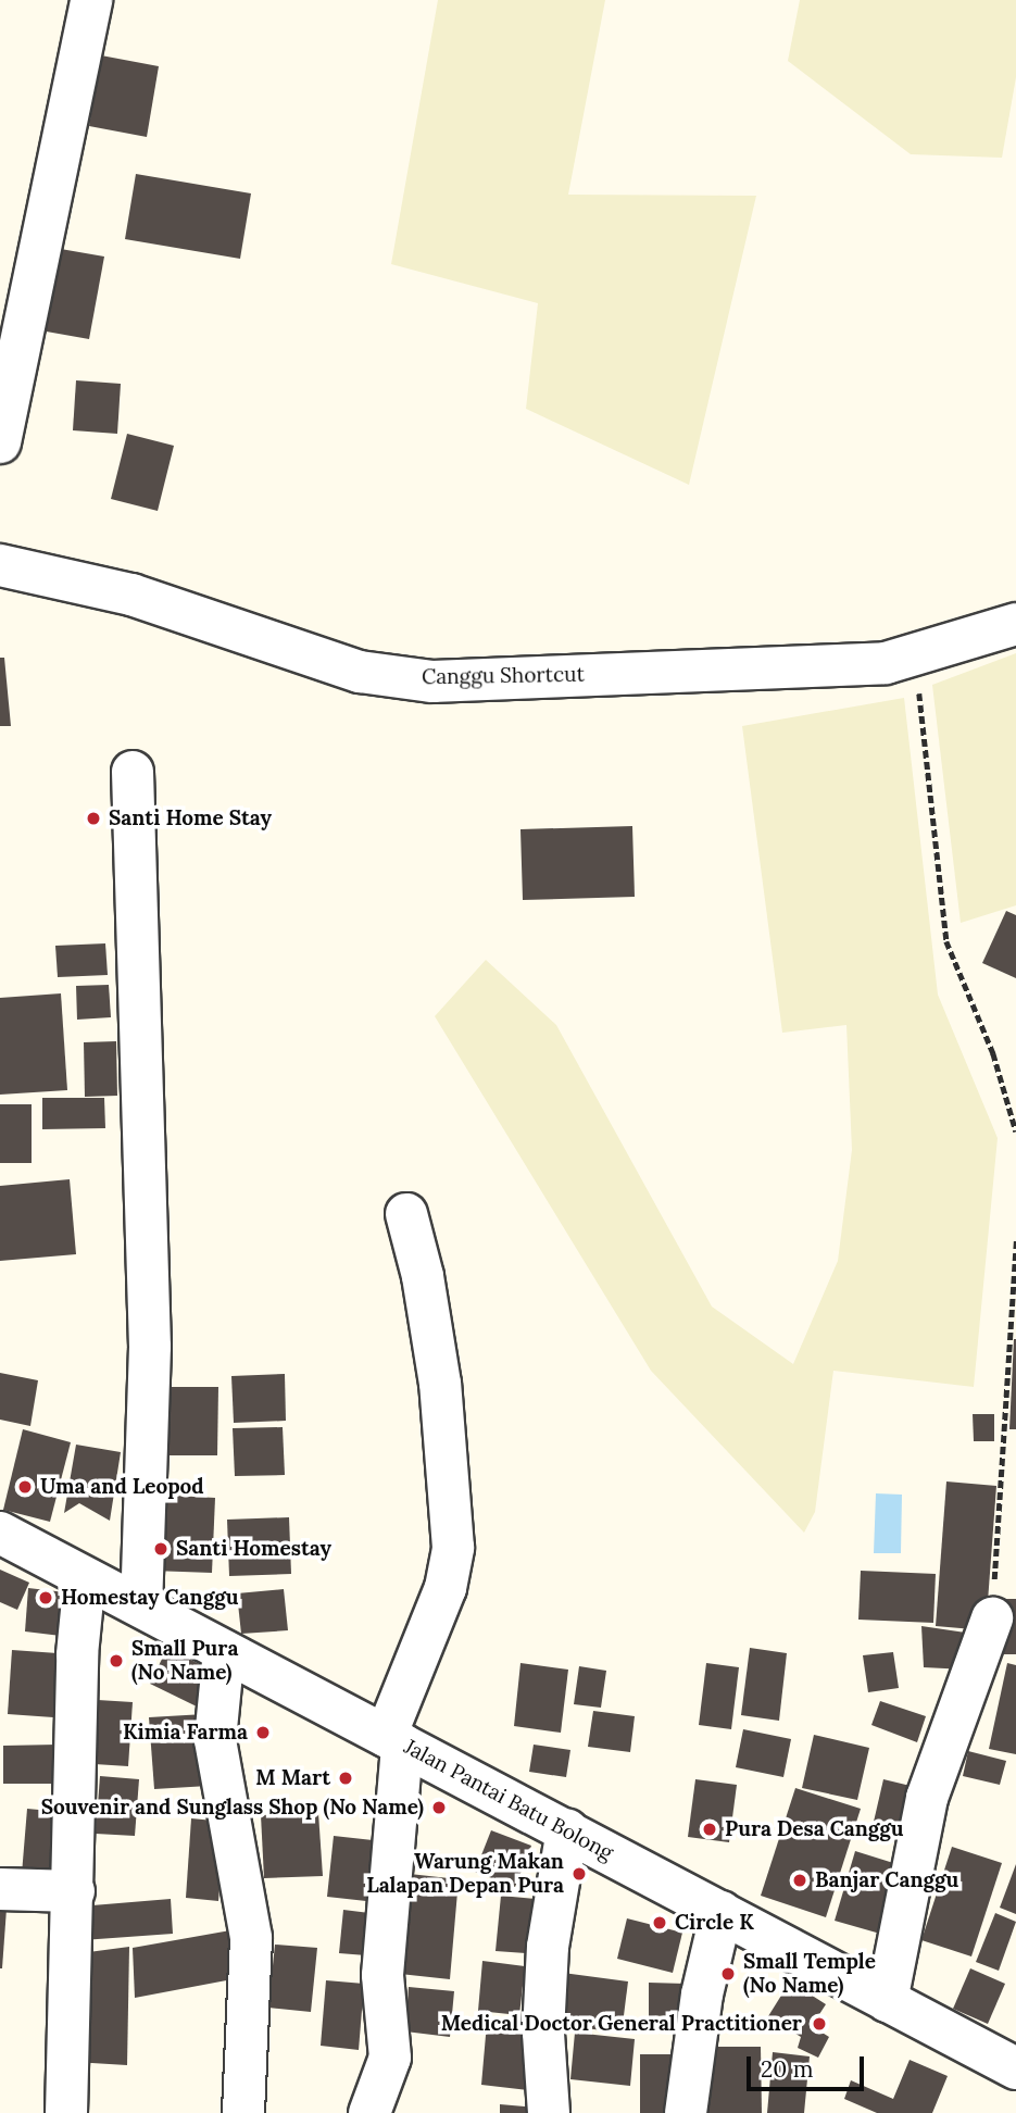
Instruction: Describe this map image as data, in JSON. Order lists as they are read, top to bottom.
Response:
{
  "streets": {
    "street": ["Canggu Shortcut", "Jalan Pantai Batu Bolong"]
  },
  "places": [
    "Santi Home Stay",
    "Uma and Leopod",
    "Santi Homestay",
    "Homestay Canggu",
    "Small Pura (No Name)",
    "Kimia Farma",
    "M Mart",
    "Souvenir and Sunglass Shop (No Name)",
    "Pura Desa Canggu",
    "Warung Makan Lalapan Depan Pura",
    "Banjar Canggu",
    "Circle K",
    "Small Temple (No Name)",
    "Medical Doctor General Practitioner"
  ],
  "scale_bar": "20 m"
}
